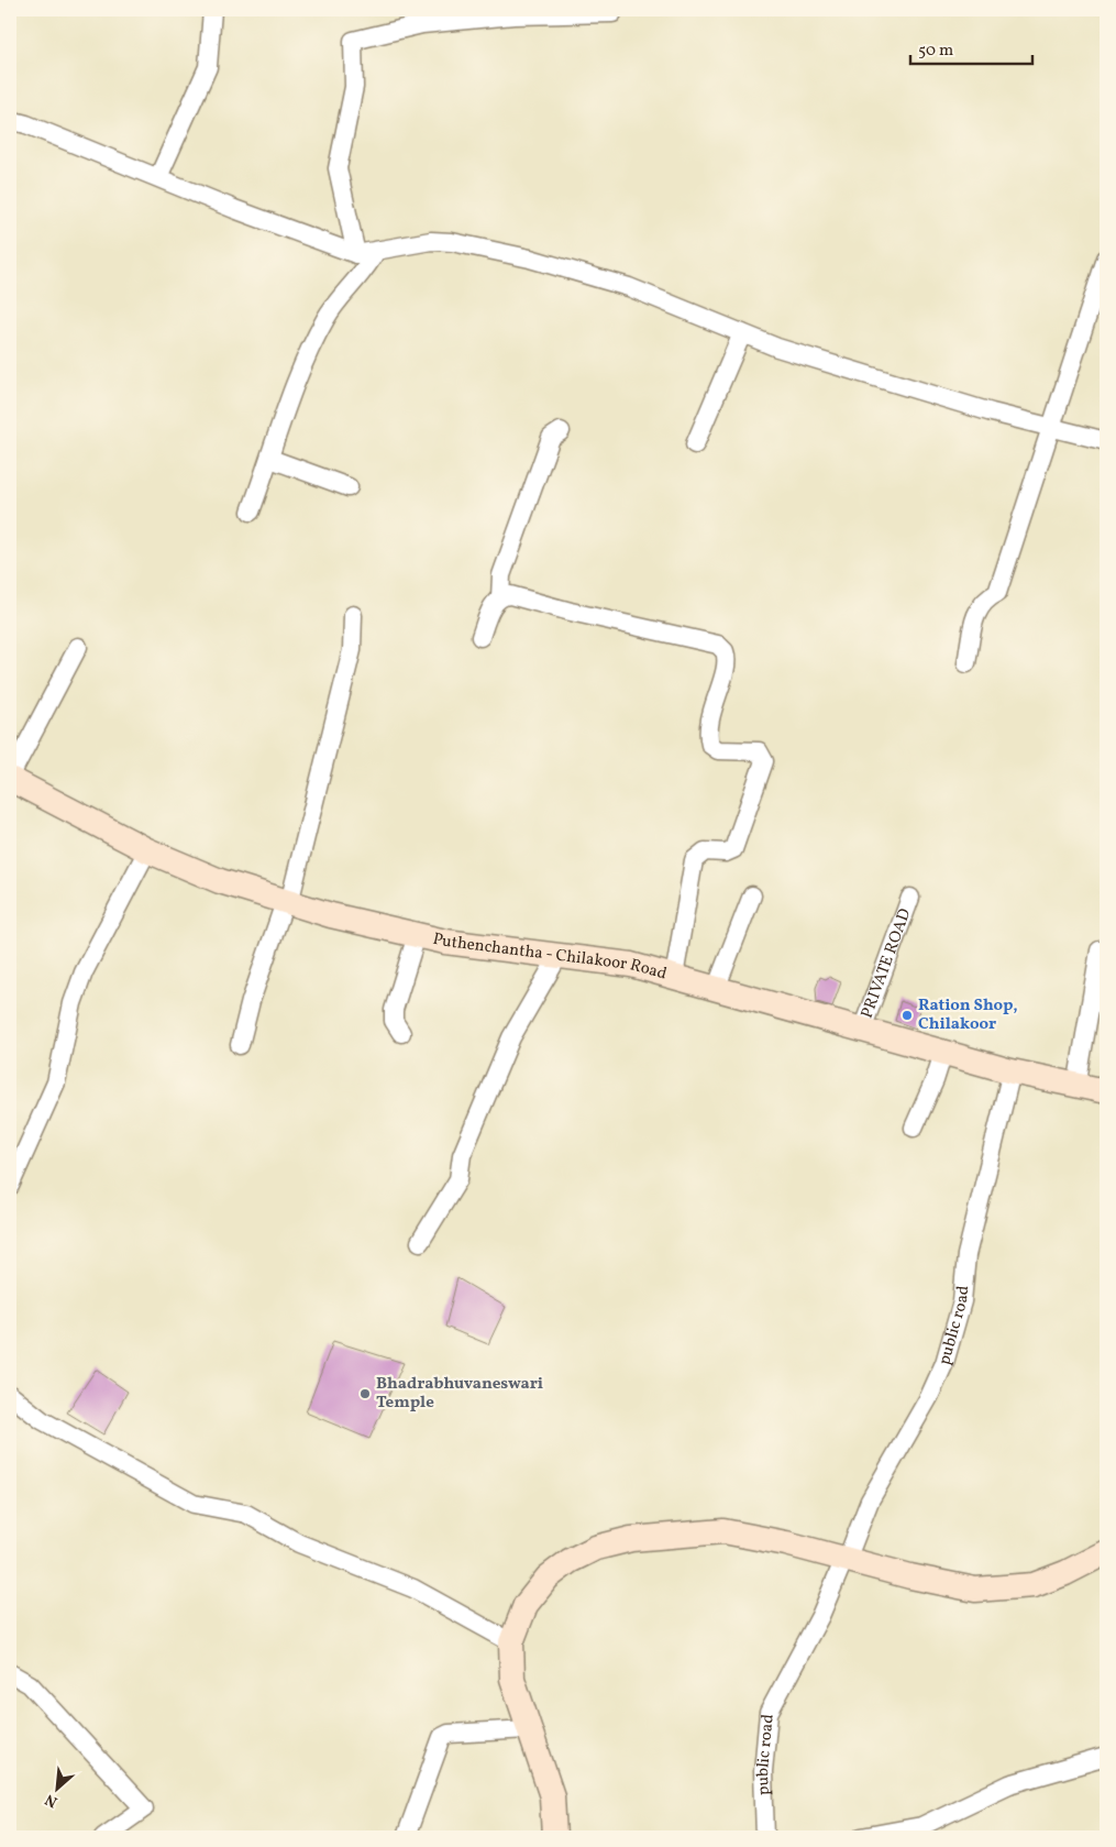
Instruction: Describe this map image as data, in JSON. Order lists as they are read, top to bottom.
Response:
{
  "streets": {
    "main road": ["Puthenchantha - Chilakoor Road"],
    "street": ["PRIVATE ROAD", "public road"]
  },
  "crossings": [
    ["Puthenchantha - Chilakoor Road", "PRIVATE ROAD"],
    ["Puthenchantha - Chilakoor Road", "public road"]
  ],
  "places": ["Ration Shop, Chilakoor", "Bhadrabhuvaneswari Temple"],
  "scale_bar": "50 m",
  "north": "bottom left"
}
